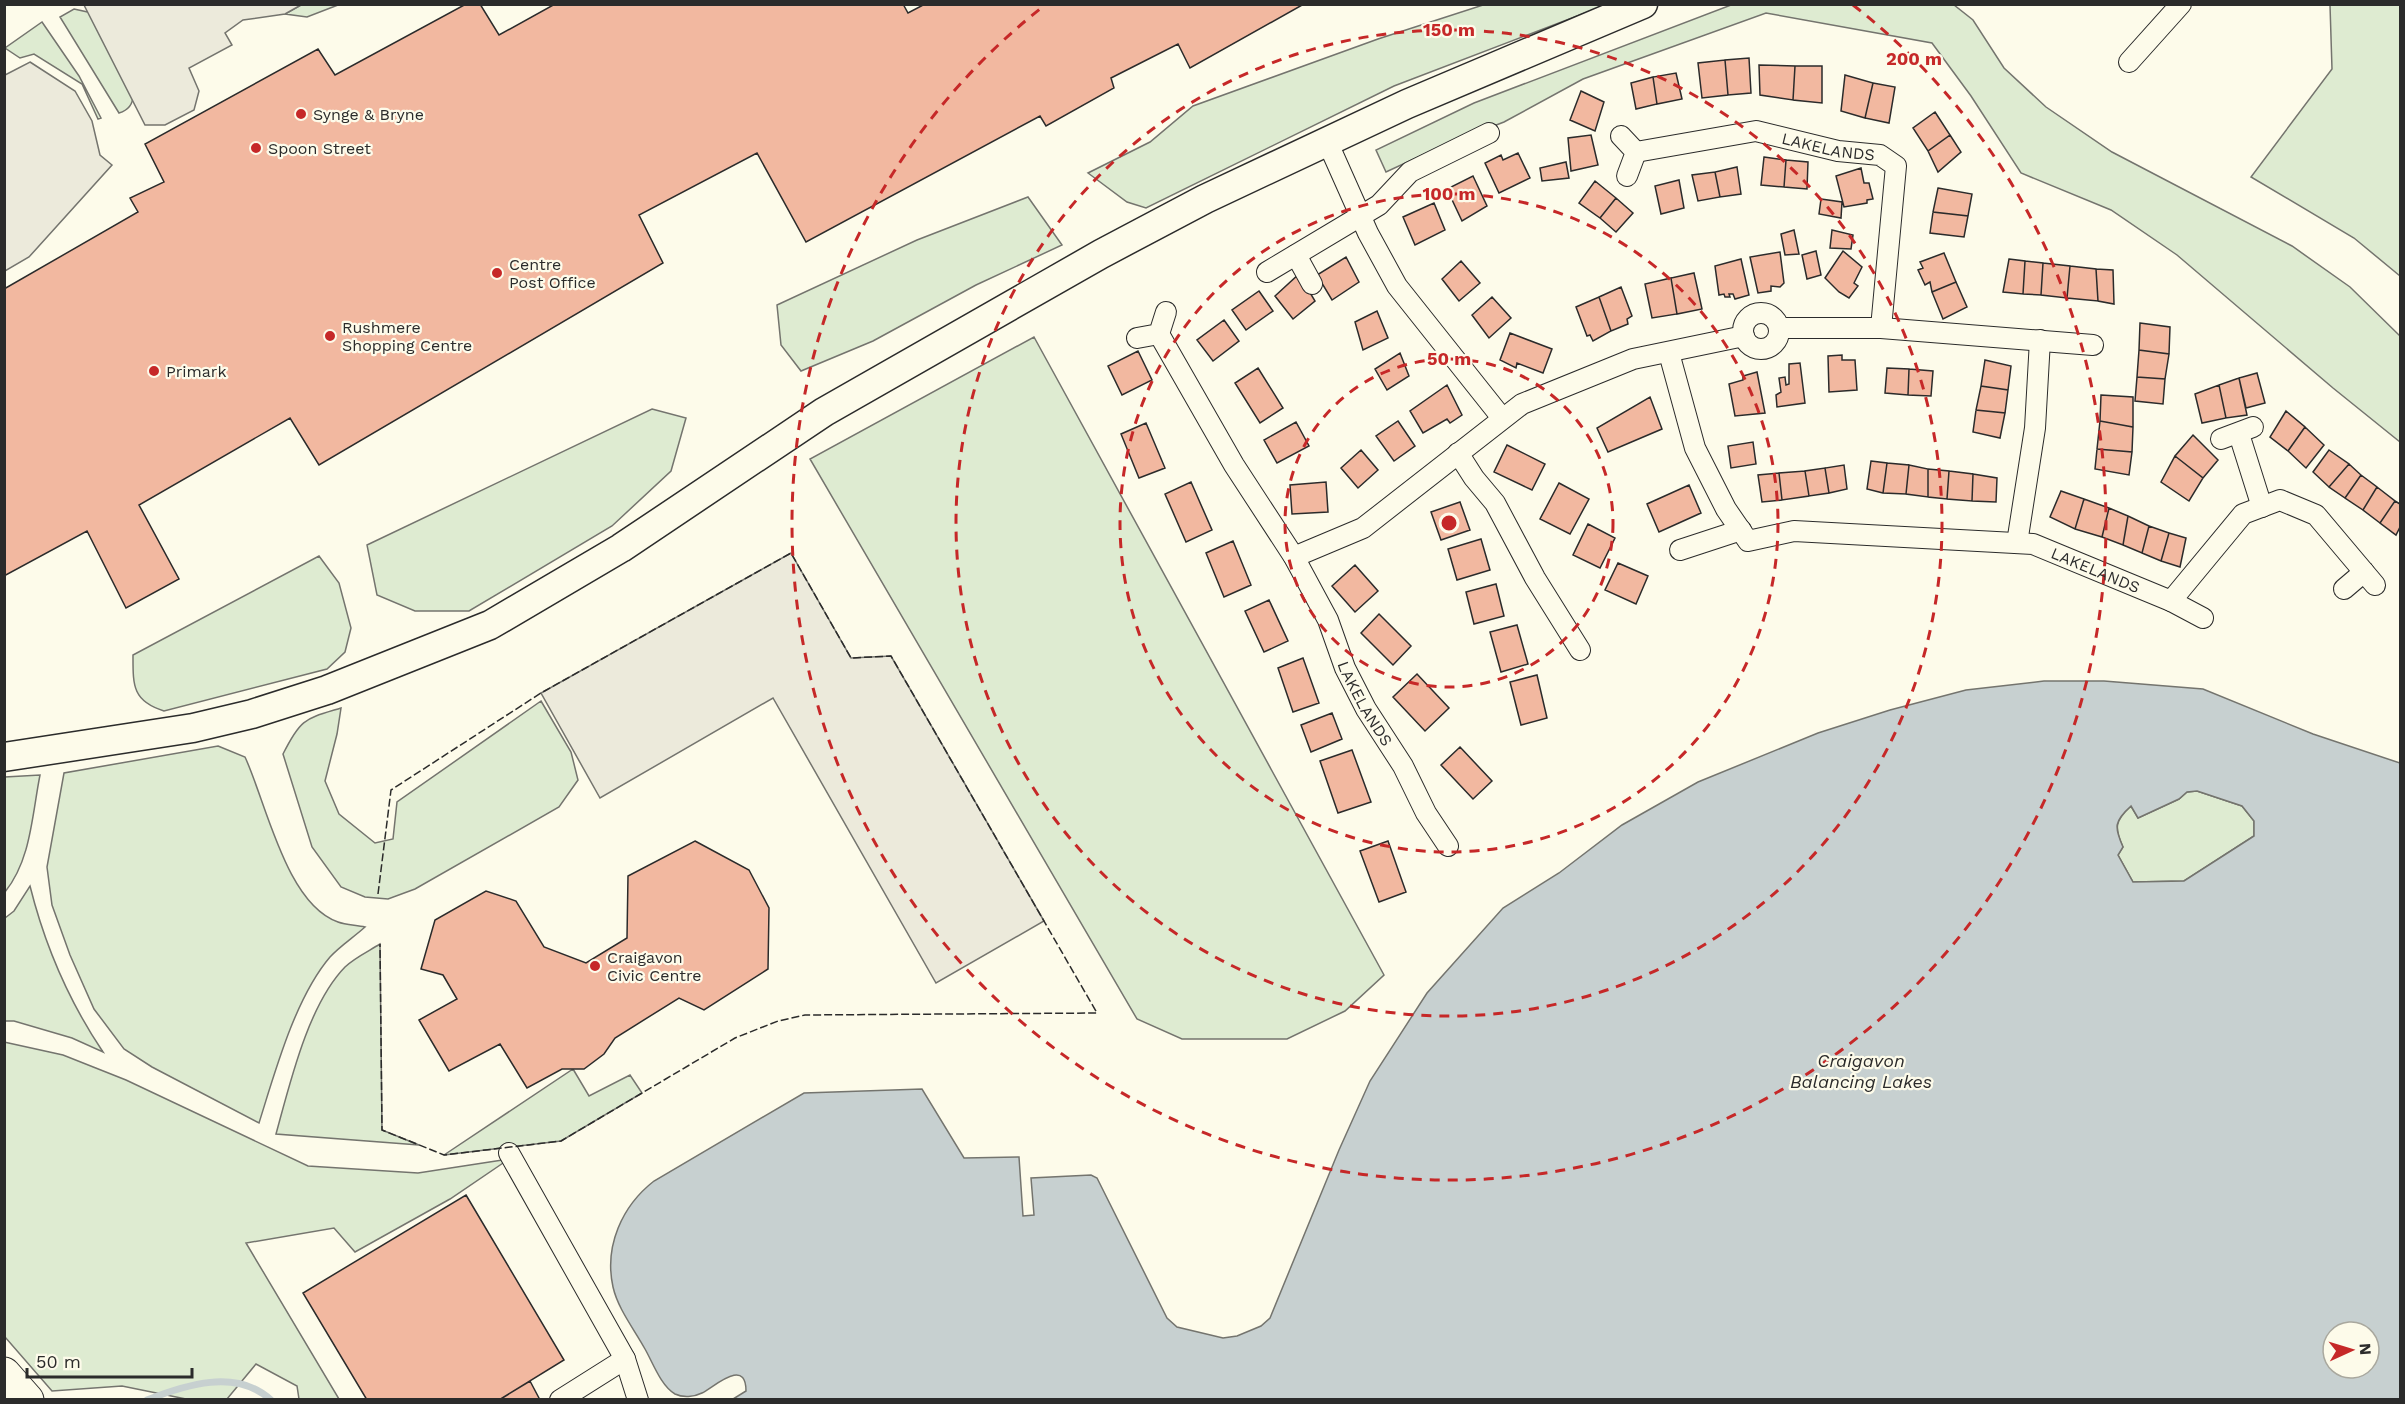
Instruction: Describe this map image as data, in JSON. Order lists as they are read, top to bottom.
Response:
{
  "streets": {
    "street": ["LAKELANDS"]
  },
  "water": ["Craigavon Balancing Lakes"],
  "places": [
    "Synge & Bryne",
    "Spoon Street",
    "Centre Post Office",
    "Rushmere Shopping Centre",
    "Primark",
    "Craigavon Civic Centre"
  ],
  "scale_bar": "50 m",
  "north": "right",
  "rings": [
    "150 m",
    "200 m",
    "100 m",
    "50 m"
  ]
}
